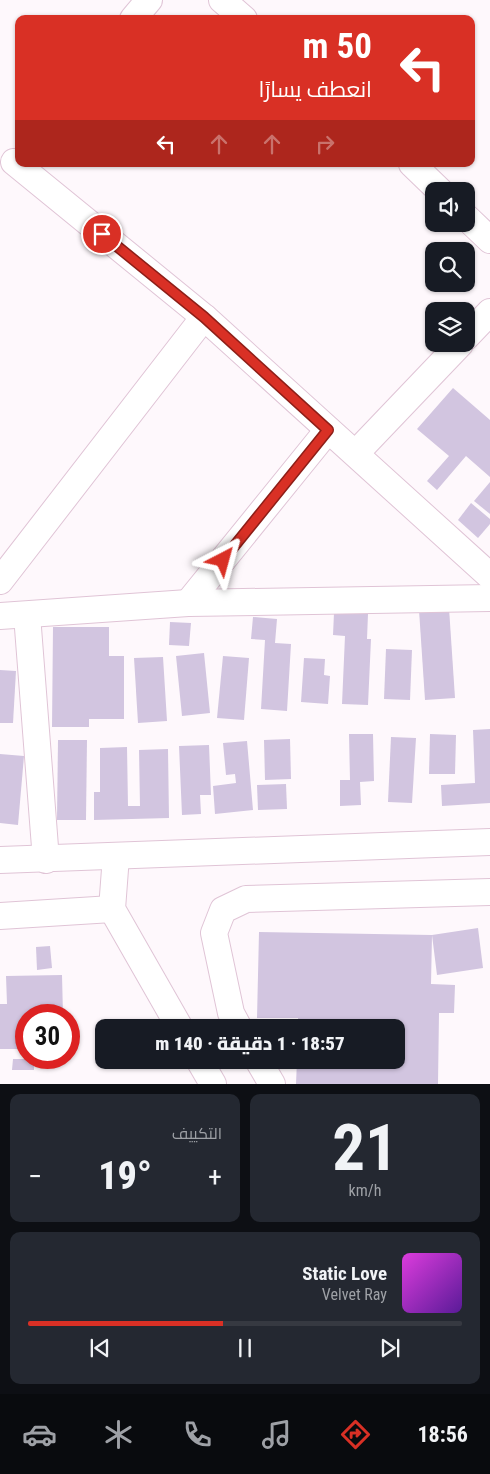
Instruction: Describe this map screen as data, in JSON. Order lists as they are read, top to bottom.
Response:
{
  "page": {
    "turn": ["50 m", "انعطف يسارًا"],
    "limit": "30",
    "trip": "18:57 · 1 دقيقة · 140 m",
    "tile": [
      ["21", "km/h"],
      "التكييف"
    ],
    "heat": ["−", "19°", "+"],
    "song": ["Static Love", "Velvet Ray"],
    "tabs": "18:56"
  }
}
